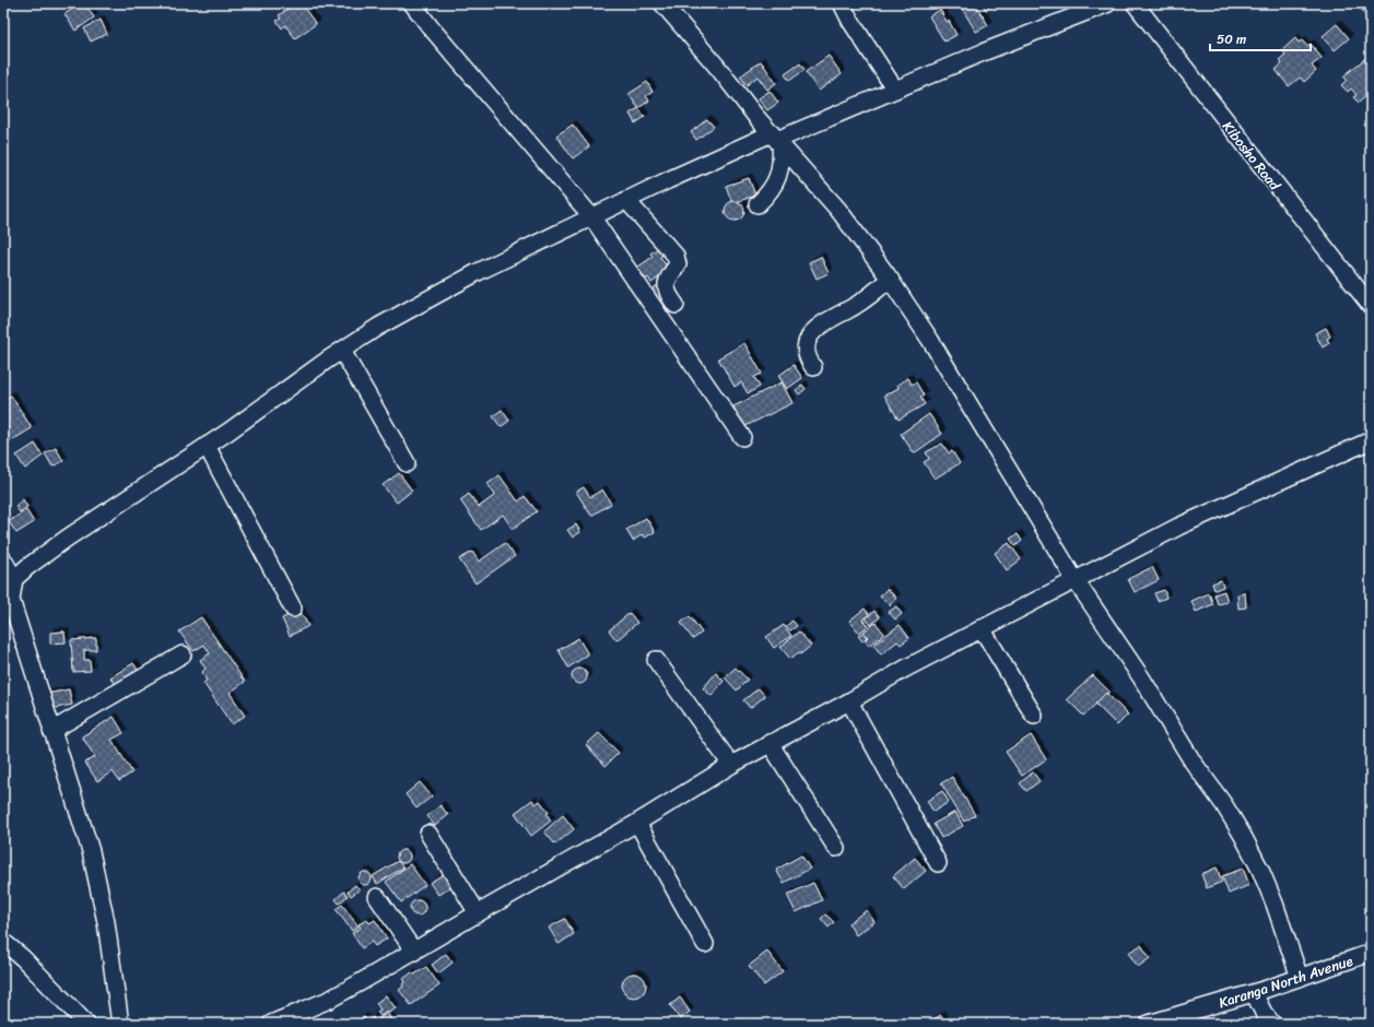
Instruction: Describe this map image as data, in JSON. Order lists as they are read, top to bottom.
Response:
{
  "streets": {
    "street": ["Kibosho Road", "Karanga North Avenue"]
  },
  "scale_bar": "50 m"
}
